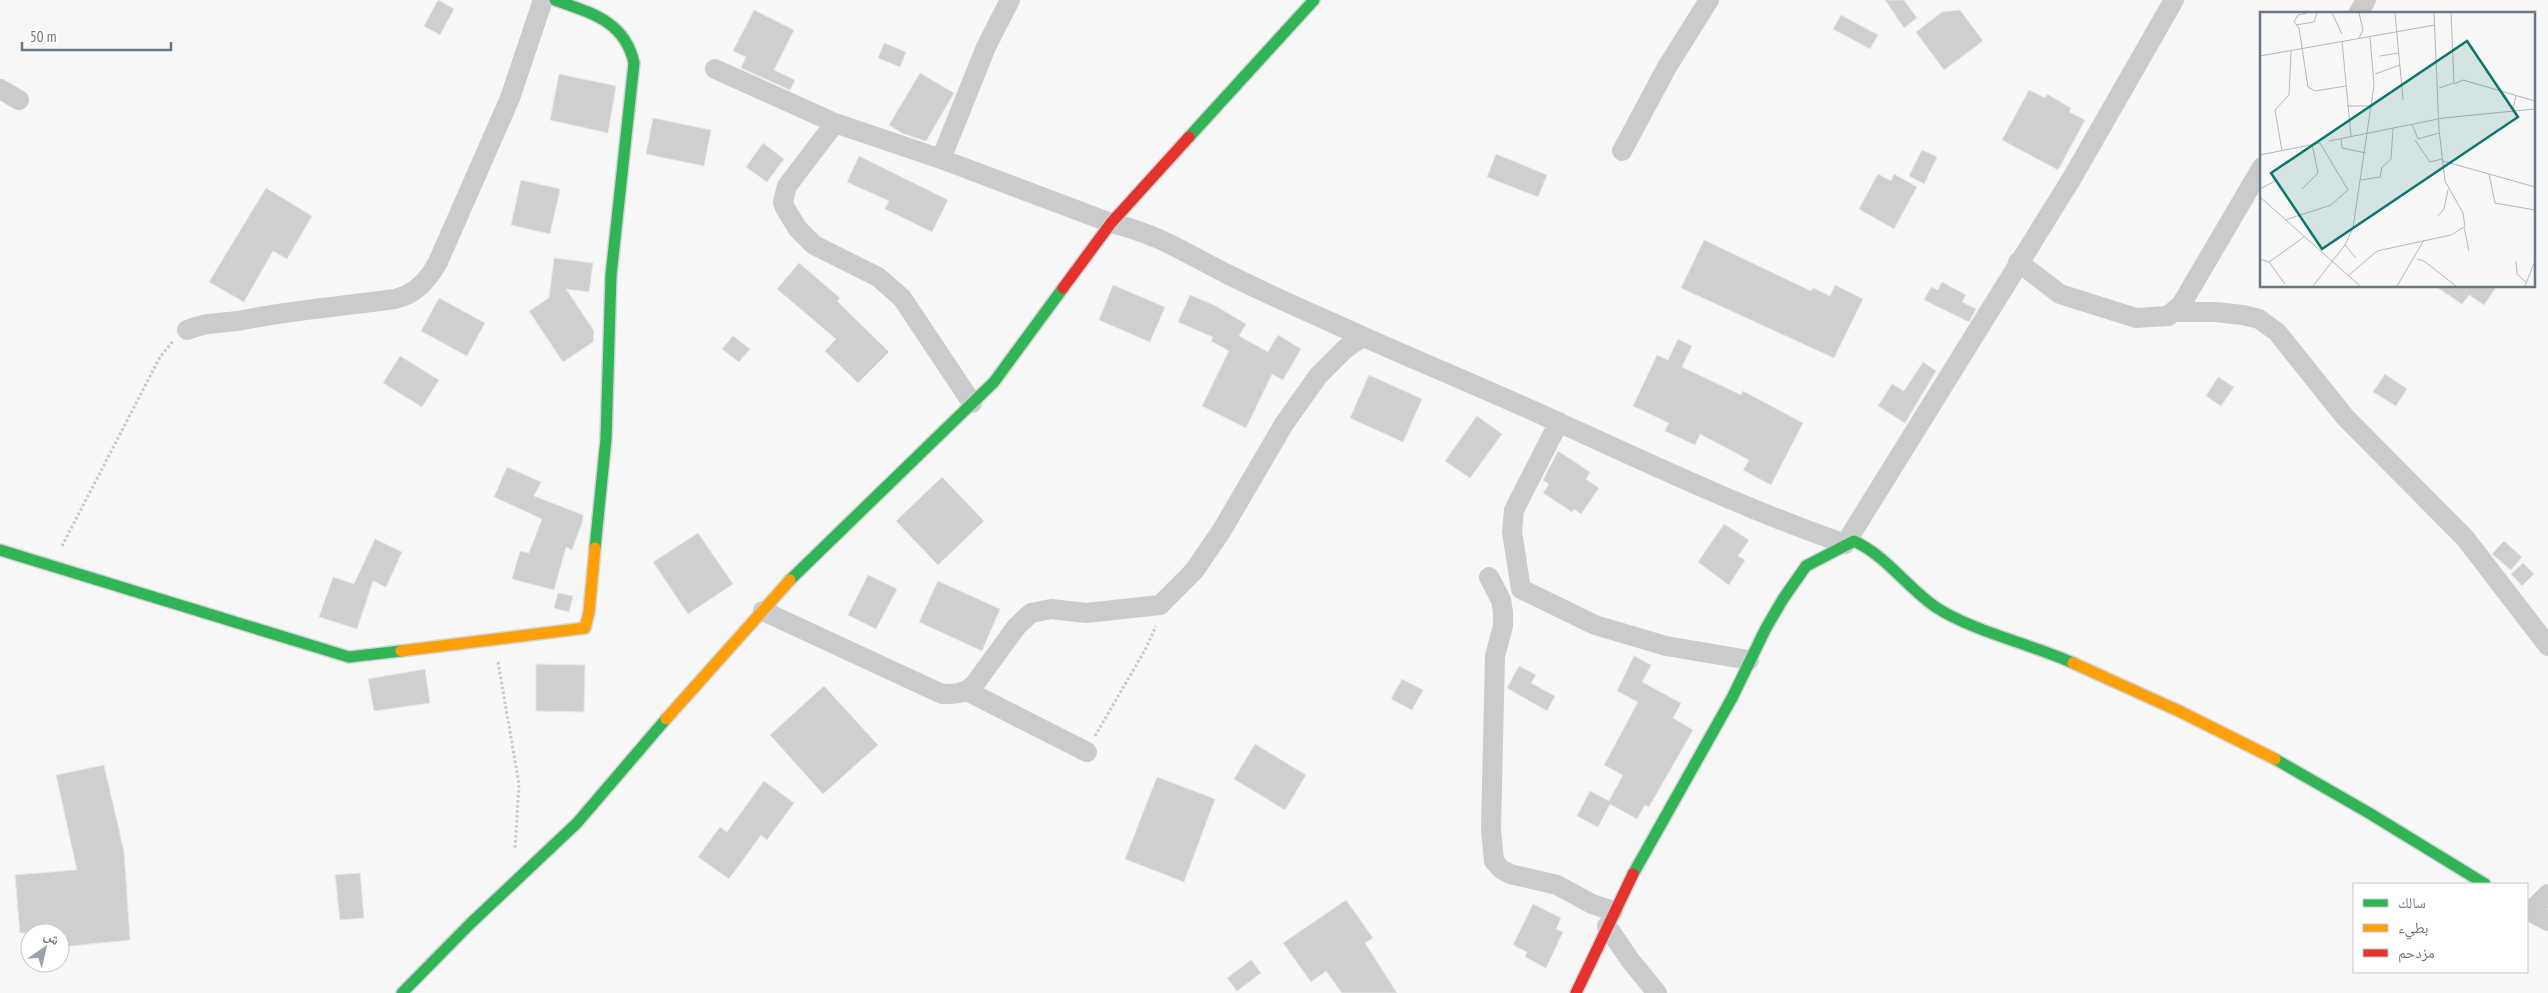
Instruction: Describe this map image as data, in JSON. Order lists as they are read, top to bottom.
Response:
{
  "legend": ["سالك", "بطيء", "مزدحم"],
  "scale_bar": "50 m",
  "north": "top right"
}
